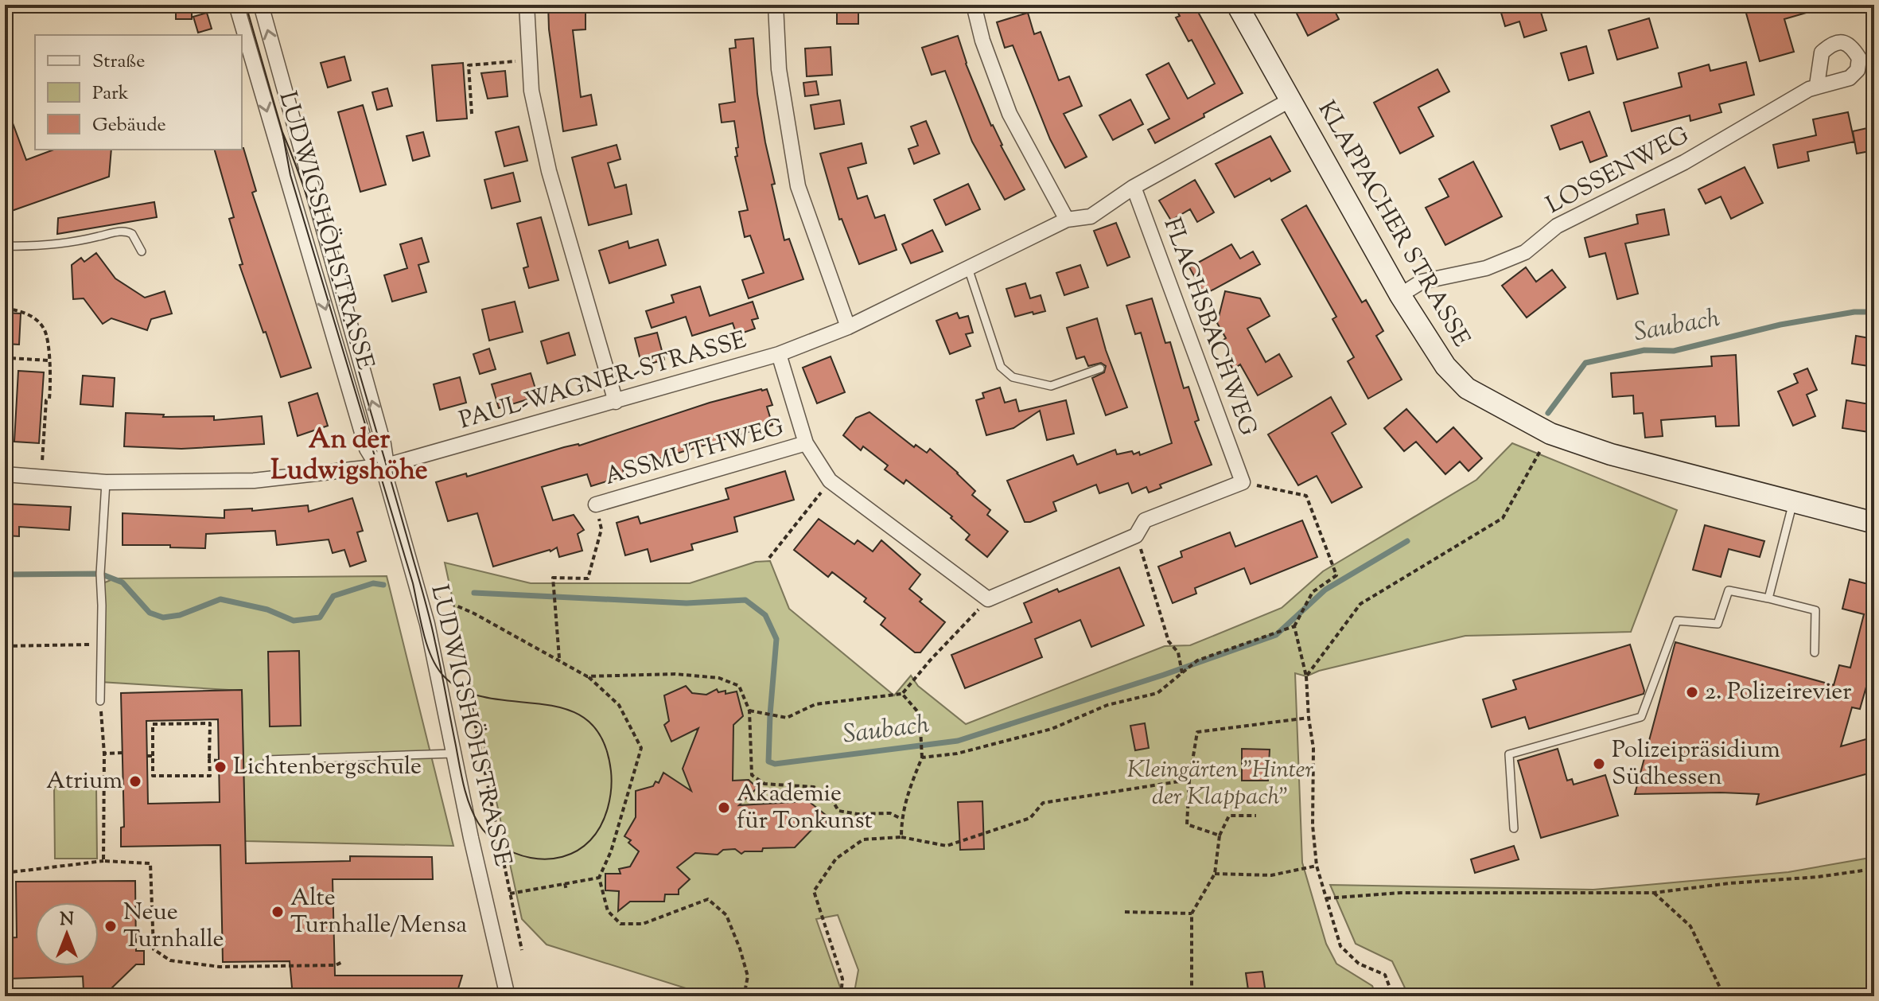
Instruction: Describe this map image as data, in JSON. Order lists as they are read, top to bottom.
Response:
{
  "streets": {
    "main road": ["KLAPPACHER STRASSE"],
    "street": [
      "LOSSENWEG",
      "LUDWIGSHÖHSTRASSE",
      "FLACHSBACHWEG",
      "PAUL-WAGNER-STRASSE",
      "ASSMUTHWEG"
    ]
  },
  "crossings": [
    ["LOSSENWEG", "KLAPPACHER STRASSE"],
    ["KLAPPACHER STRASSE", "PAUL-WAGNER-STRASSE"],
    ["LUDWIGSHÖHSTRASSE", "PAUL-WAGNER-STRASSE"],
    ["FLACHSBACHWEG", "PAUL-WAGNER-STRASSE"]
  ],
  "districts": ["An der Ludwigshöhe"],
  "water": ["Saubach"],
  "parks": ["Kleingärten \"Hinter der Klappach\""],
  "places": [
    "2. Polizeirevier",
    "Polizeipräsidium Südhessen",
    "Lichtenbergschule",
    "Atrium",
    "Akademie für Tonkunst",
    "Alte Turnhalle/Mensa",
    "Neue Turnhalle"
  ],
  "legend": ["Straße", "Park", "Gebäude"],
  "north": "top"
}
